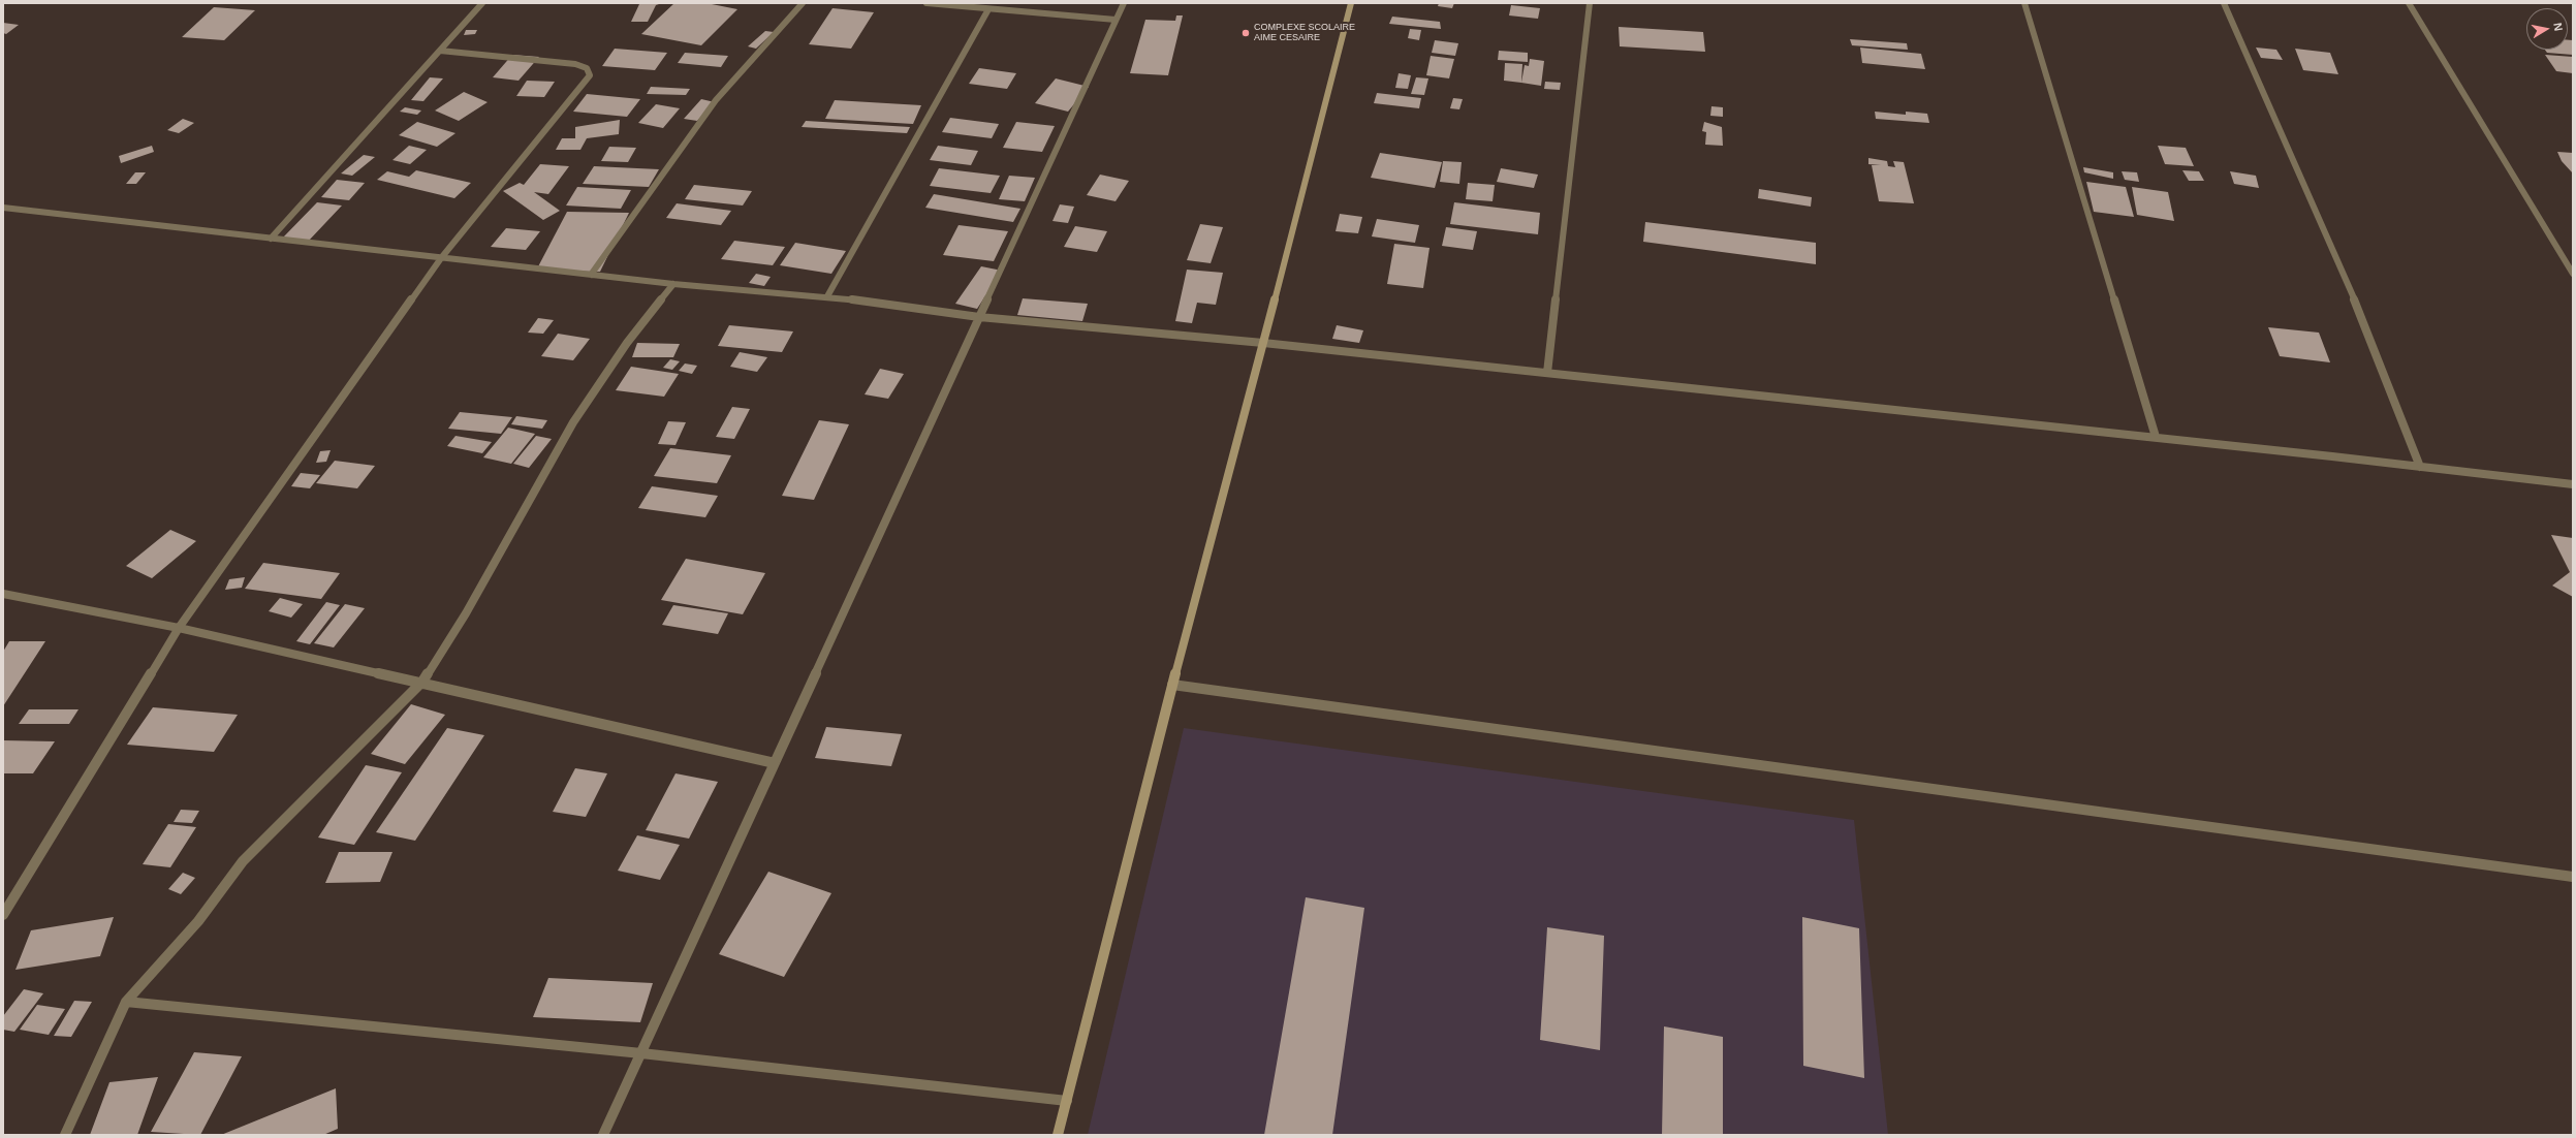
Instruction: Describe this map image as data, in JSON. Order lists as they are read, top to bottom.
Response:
{
  "places": ["COMPLEXE SCOLAIRE AIME CESAIRE"],
  "north": "right"
}
